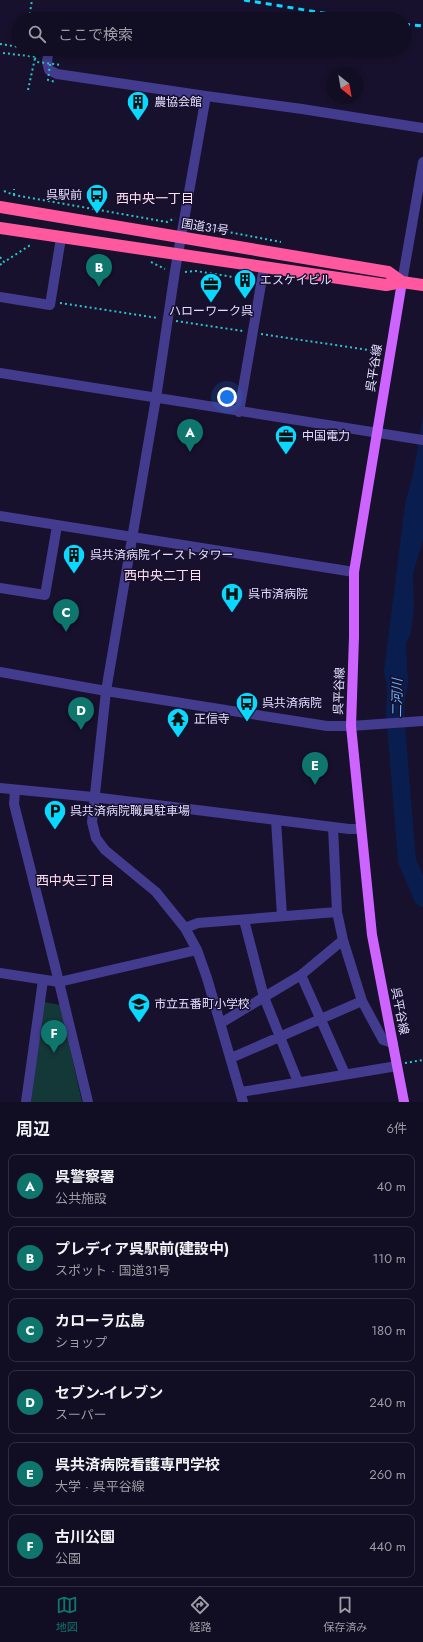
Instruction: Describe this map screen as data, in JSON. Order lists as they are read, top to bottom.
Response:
{
  "streets": {
    "highway": ["国道31号"],
    "main road": ["呉平谷線"]
  },
  "crossings": [
    ["国道31号", "呉平谷線"]
  ],
  "districts": ["西中央一丁目", "西中央二丁目", "西中央三丁目"],
  "water": ["二河川"],
  "places": {
    "building": ["農協会館", "エスケイビル", "呉共済病院イーストタワー"],
    "bus stop": ["呉駅前", "呉共済病院"],
    "office": ["ハローワーク呉", "中国電力"],
    "hospital": ["呉市済病院"],
    "temple": ["正信寺"],
    "parking": ["呉共済病院職員駐車場"],
    "school or university": ["市立五番町小学校"]
  },
  "north": "bottom right",
  "page": {
    "search": "ここで検索",
    "pins": [
      "B",
      "A",
      "C",
      "D",
      "E",
      "F"
    ],
    "heading": ["周辺", "6件"],
    "list": [
      {
        "mark": "A",
        "name": "呉警察署",
        "note": "公共施設",
        "value": "40 m"
      },
      {
        "mark": "B",
        "name": "プレディア呉駅前(建設中)",
        "note": "スポット · 国道31号",
        "value": "110 m"
      },
      {
        "mark": "C",
        "name": "カローラ広島",
        "note": "ショップ",
        "value": "180 m"
      },
      {
        "mark": "D",
        "name": "セブン-イレブン",
        "note": "スーパー",
        "value": "240 m"
      },
      {
        "mark": "E",
        "name": "呉共済病院看護専門学校",
        "note": "大学 · 呉平谷線",
        "value": "260 m"
      },
      {
        "mark": "F",
        "name": "古川公園",
        "note": "公園",
        "value": "440 m"
      }
    ],
    "nav": ["地図", "経路", "保存済み"]
  }
}
